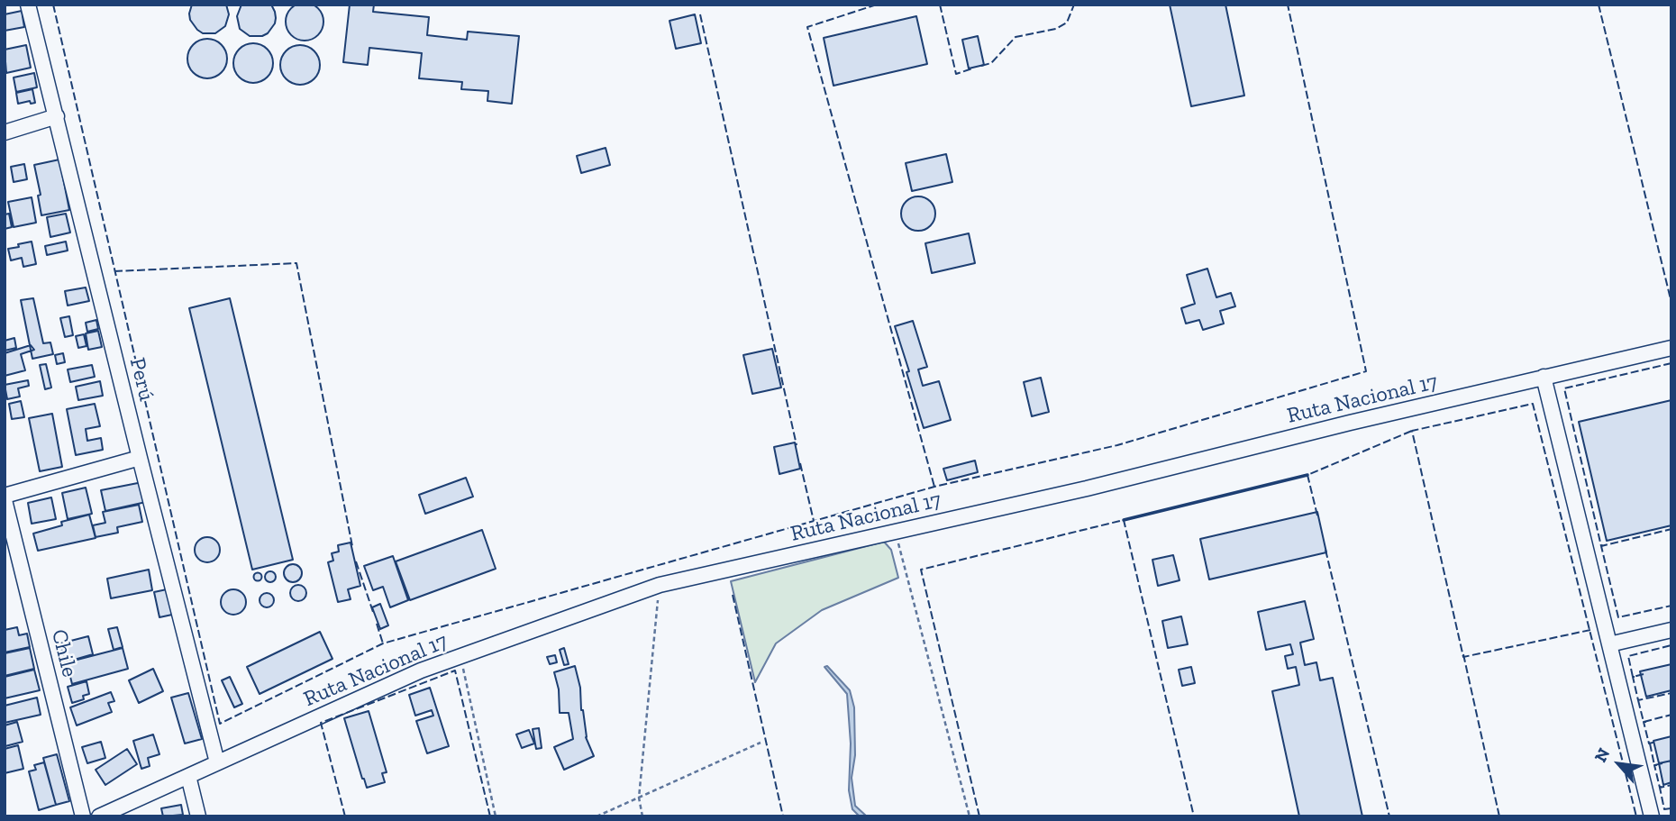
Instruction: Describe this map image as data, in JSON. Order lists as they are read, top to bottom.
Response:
{
  "streets": {
    "street": ["Perú", "Ruta Nacional 17", "Chile"]
  },
  "crossings": [
    ["Perú", "Ruta Nacional 17"]
  ],
  "north": "top left"
}
